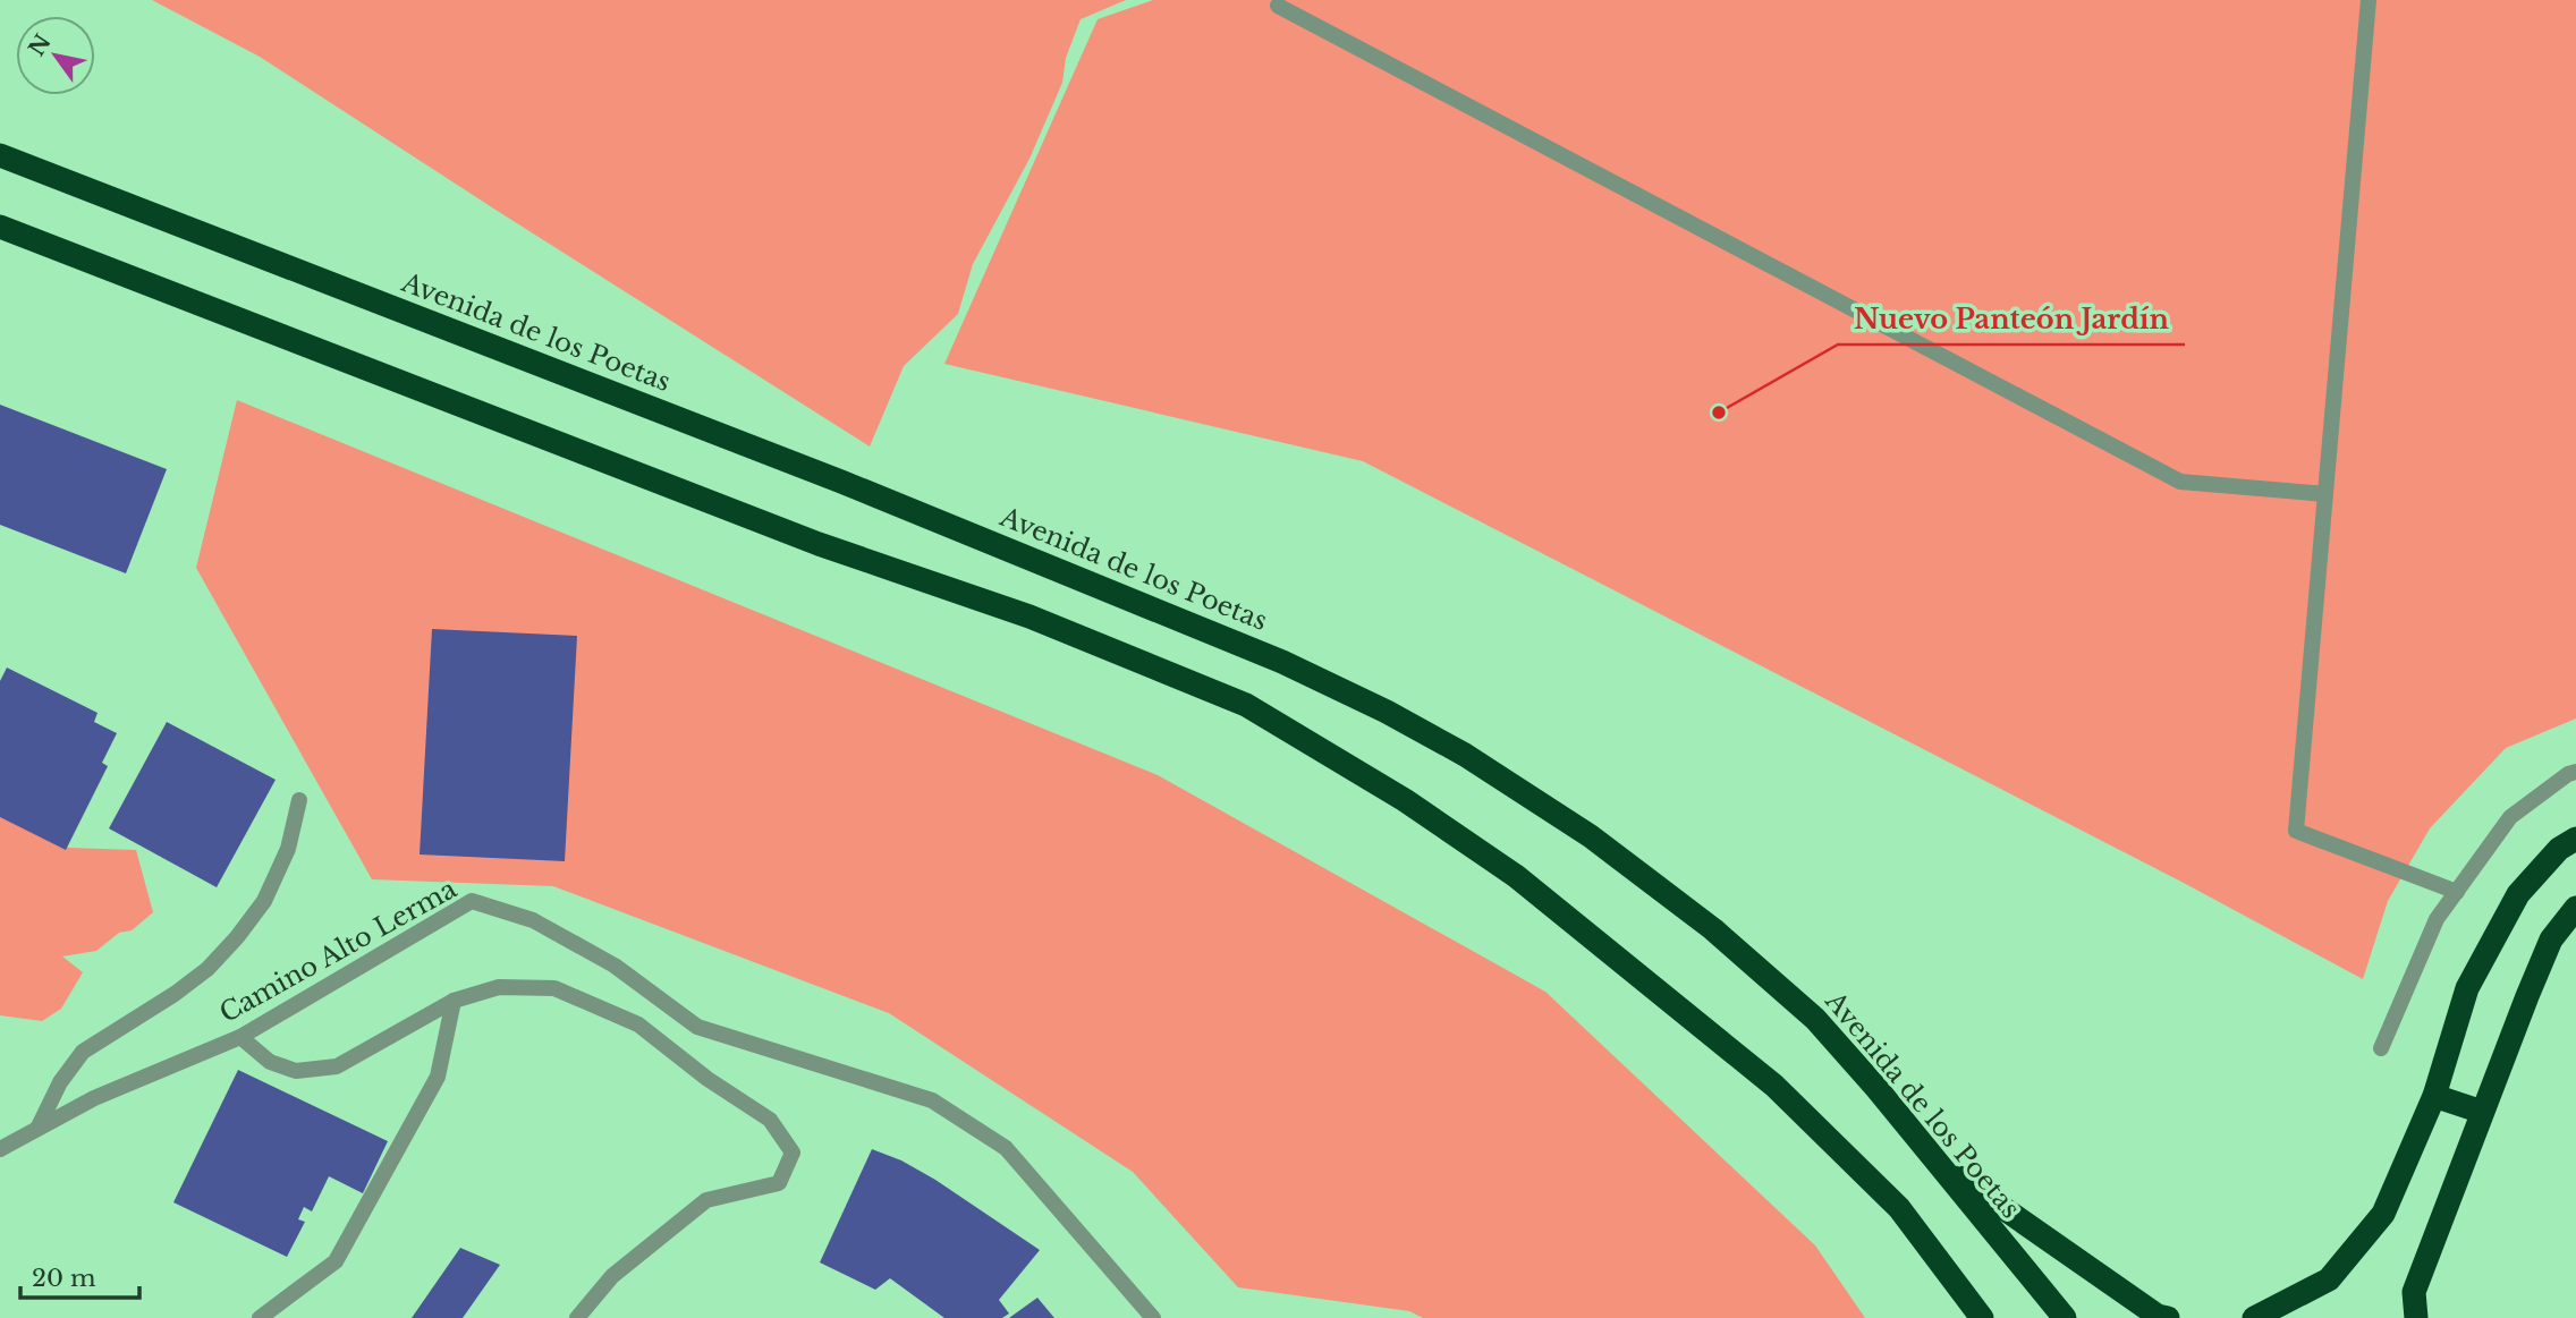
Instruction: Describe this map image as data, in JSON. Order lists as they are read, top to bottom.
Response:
{
  "streets": {
    "highway": ["Avenida de los Poetas"],
    "street": ["Camino Alto Lerma"]
  },
  "places": ["Nuevo Panteón Jardín"],
  "scale_bar": "20 m",
  "north": "top left"
}
